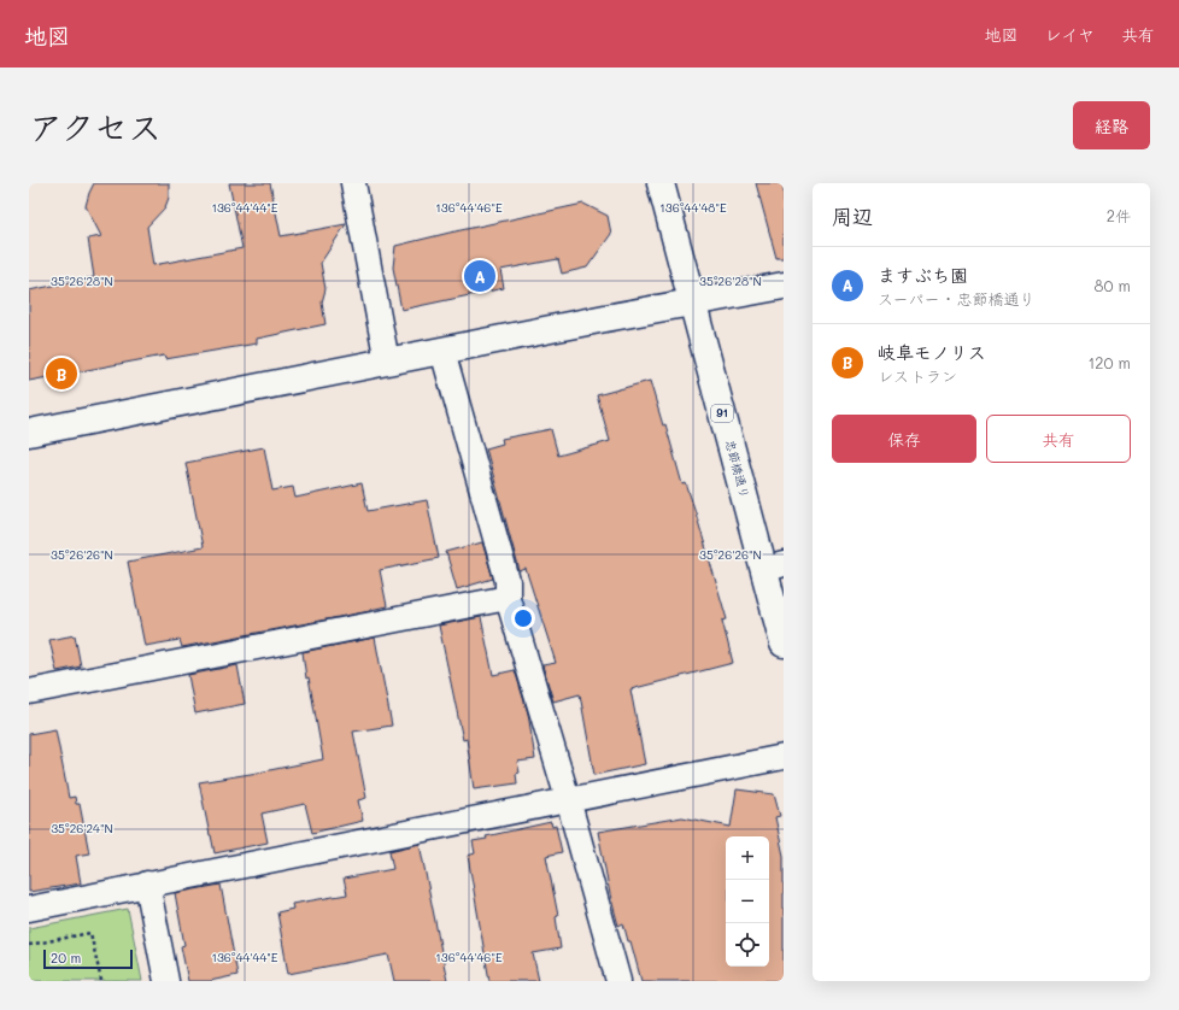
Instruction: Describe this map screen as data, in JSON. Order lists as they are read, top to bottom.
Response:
{
  "streets": {
    "street": ["91", "忠節橋通り"]
  },
  "scale_bar": "20 m",
  "page": {
    "header": "地図",
    "nav": ["地図", "レイヤ", "共有"],
    "title": "アクセス",
    "buttons": [
      "経路",
      ["保存", "共有"]
    ],
    "heading": ["周辺", "2件"],
    "list": [
      {
        "mark": "A",
        "name": "ますぶち園",
        "note": "スーパー · 忠節橋通り",
        "value": "80 m"
      },
      {
        "mark": "B",
        "name": "岐阜モノリス",
        "note": "レストラン",
        "value": "120 m"
      }
    ],
    "pins": ["A", "B"],
    "map_buttons": ["+", "−"],
    "scale": "20 m"
  },
  "coordinates": [
    "136°44'44\"E",
    "136°44'46\"E",
    "136°44'48\"E",
    "35°26'28\"N",
    "35°26'26\"N",
    "35°26'24\"N"
  ]
}
